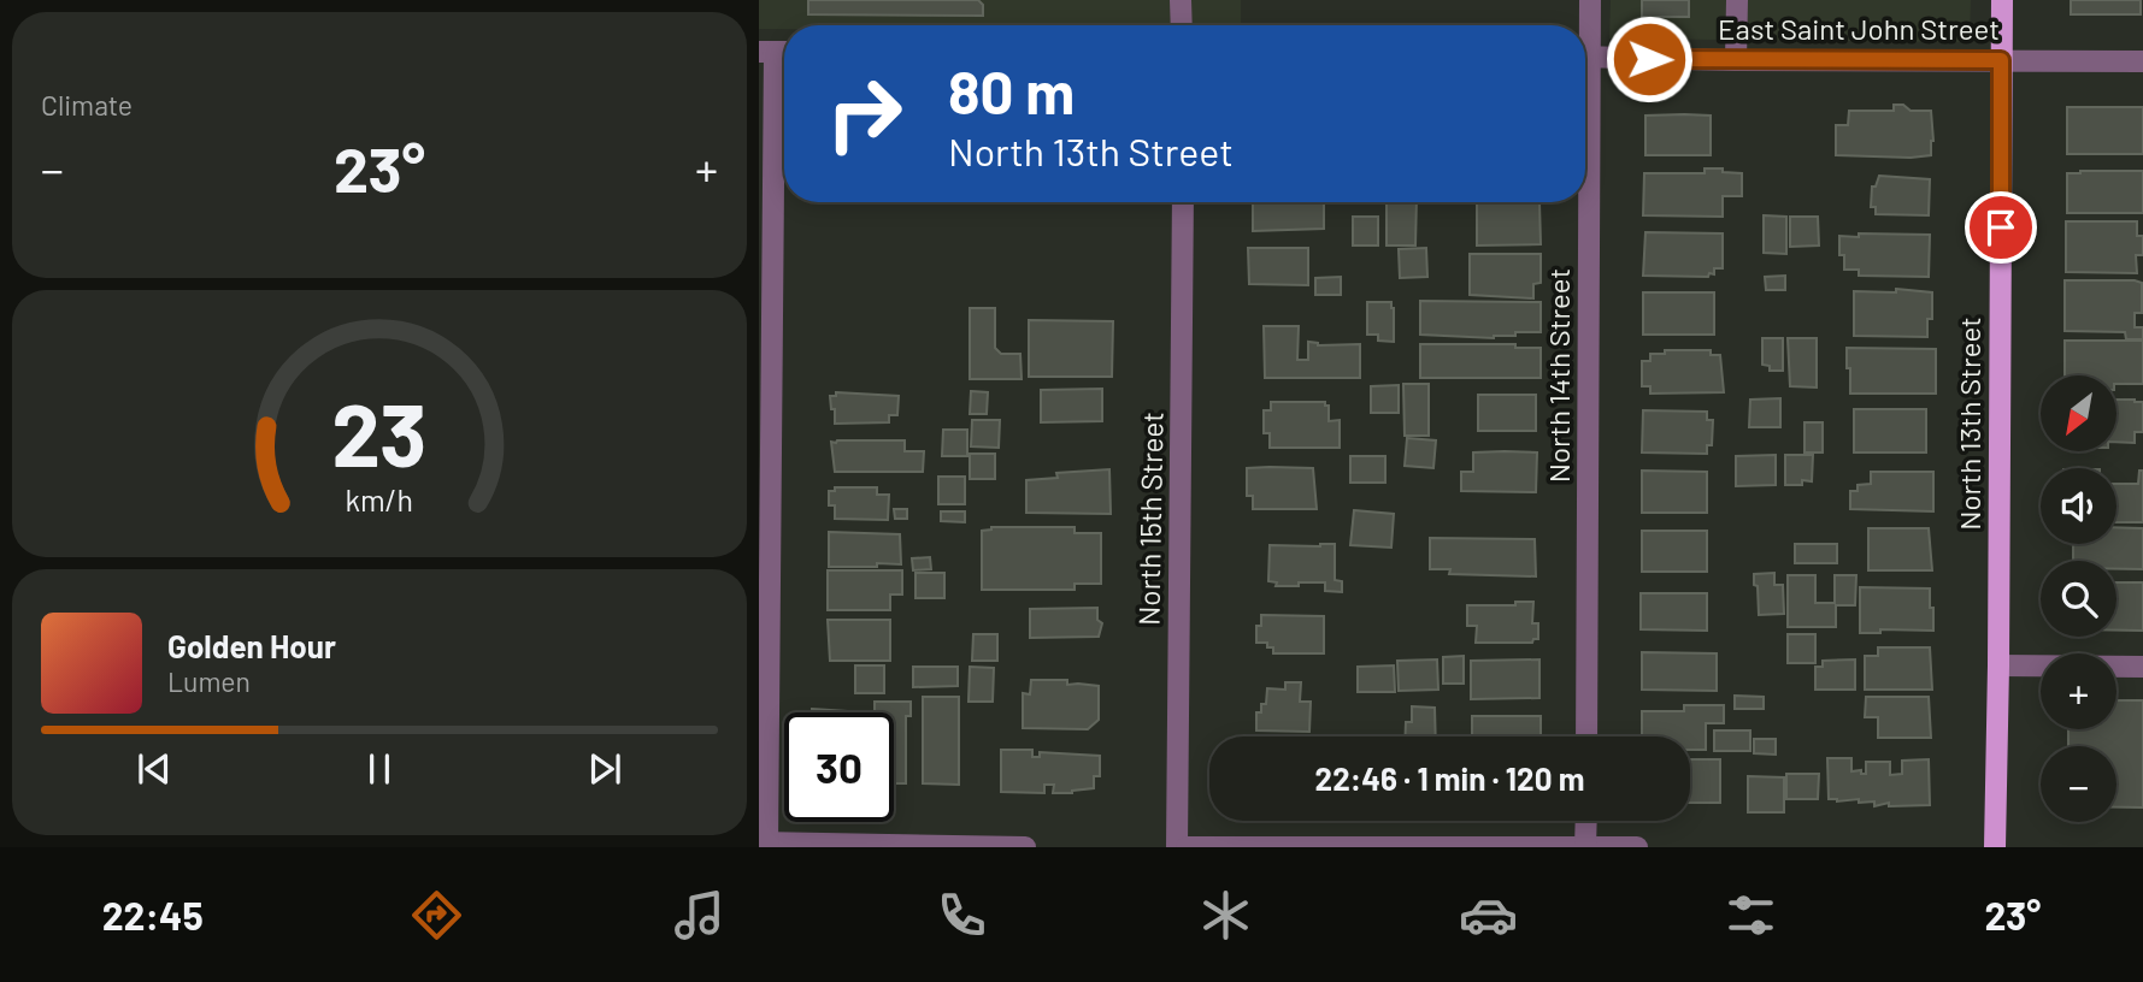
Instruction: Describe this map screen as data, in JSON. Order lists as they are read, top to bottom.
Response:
{
  "streets": {
    "main road": ["North 13th Street"],
    "street": ["East Saint John Street", "North 14th Street", "North 15th Street"]
  },
  "crossings": [
    ["East Saint John Street", "North 13th Street"]
  ],
  "north": "bottom left",
  "page": {
    "tile": "Climate",
    "turn": ["80 m", "North 13th Street"],
    "heat": ["−", "23°", "+"],
    "map_buttons": ["+", "−"],
    "song": ["Golden Hour", "Lumen"],
    "limit": "30",
    "trip": "22:46 · 1 min · 120 m",
    "tabs": ["22:45", "23°"],
    "gauge": ["23", "km/h"]
  }
}
